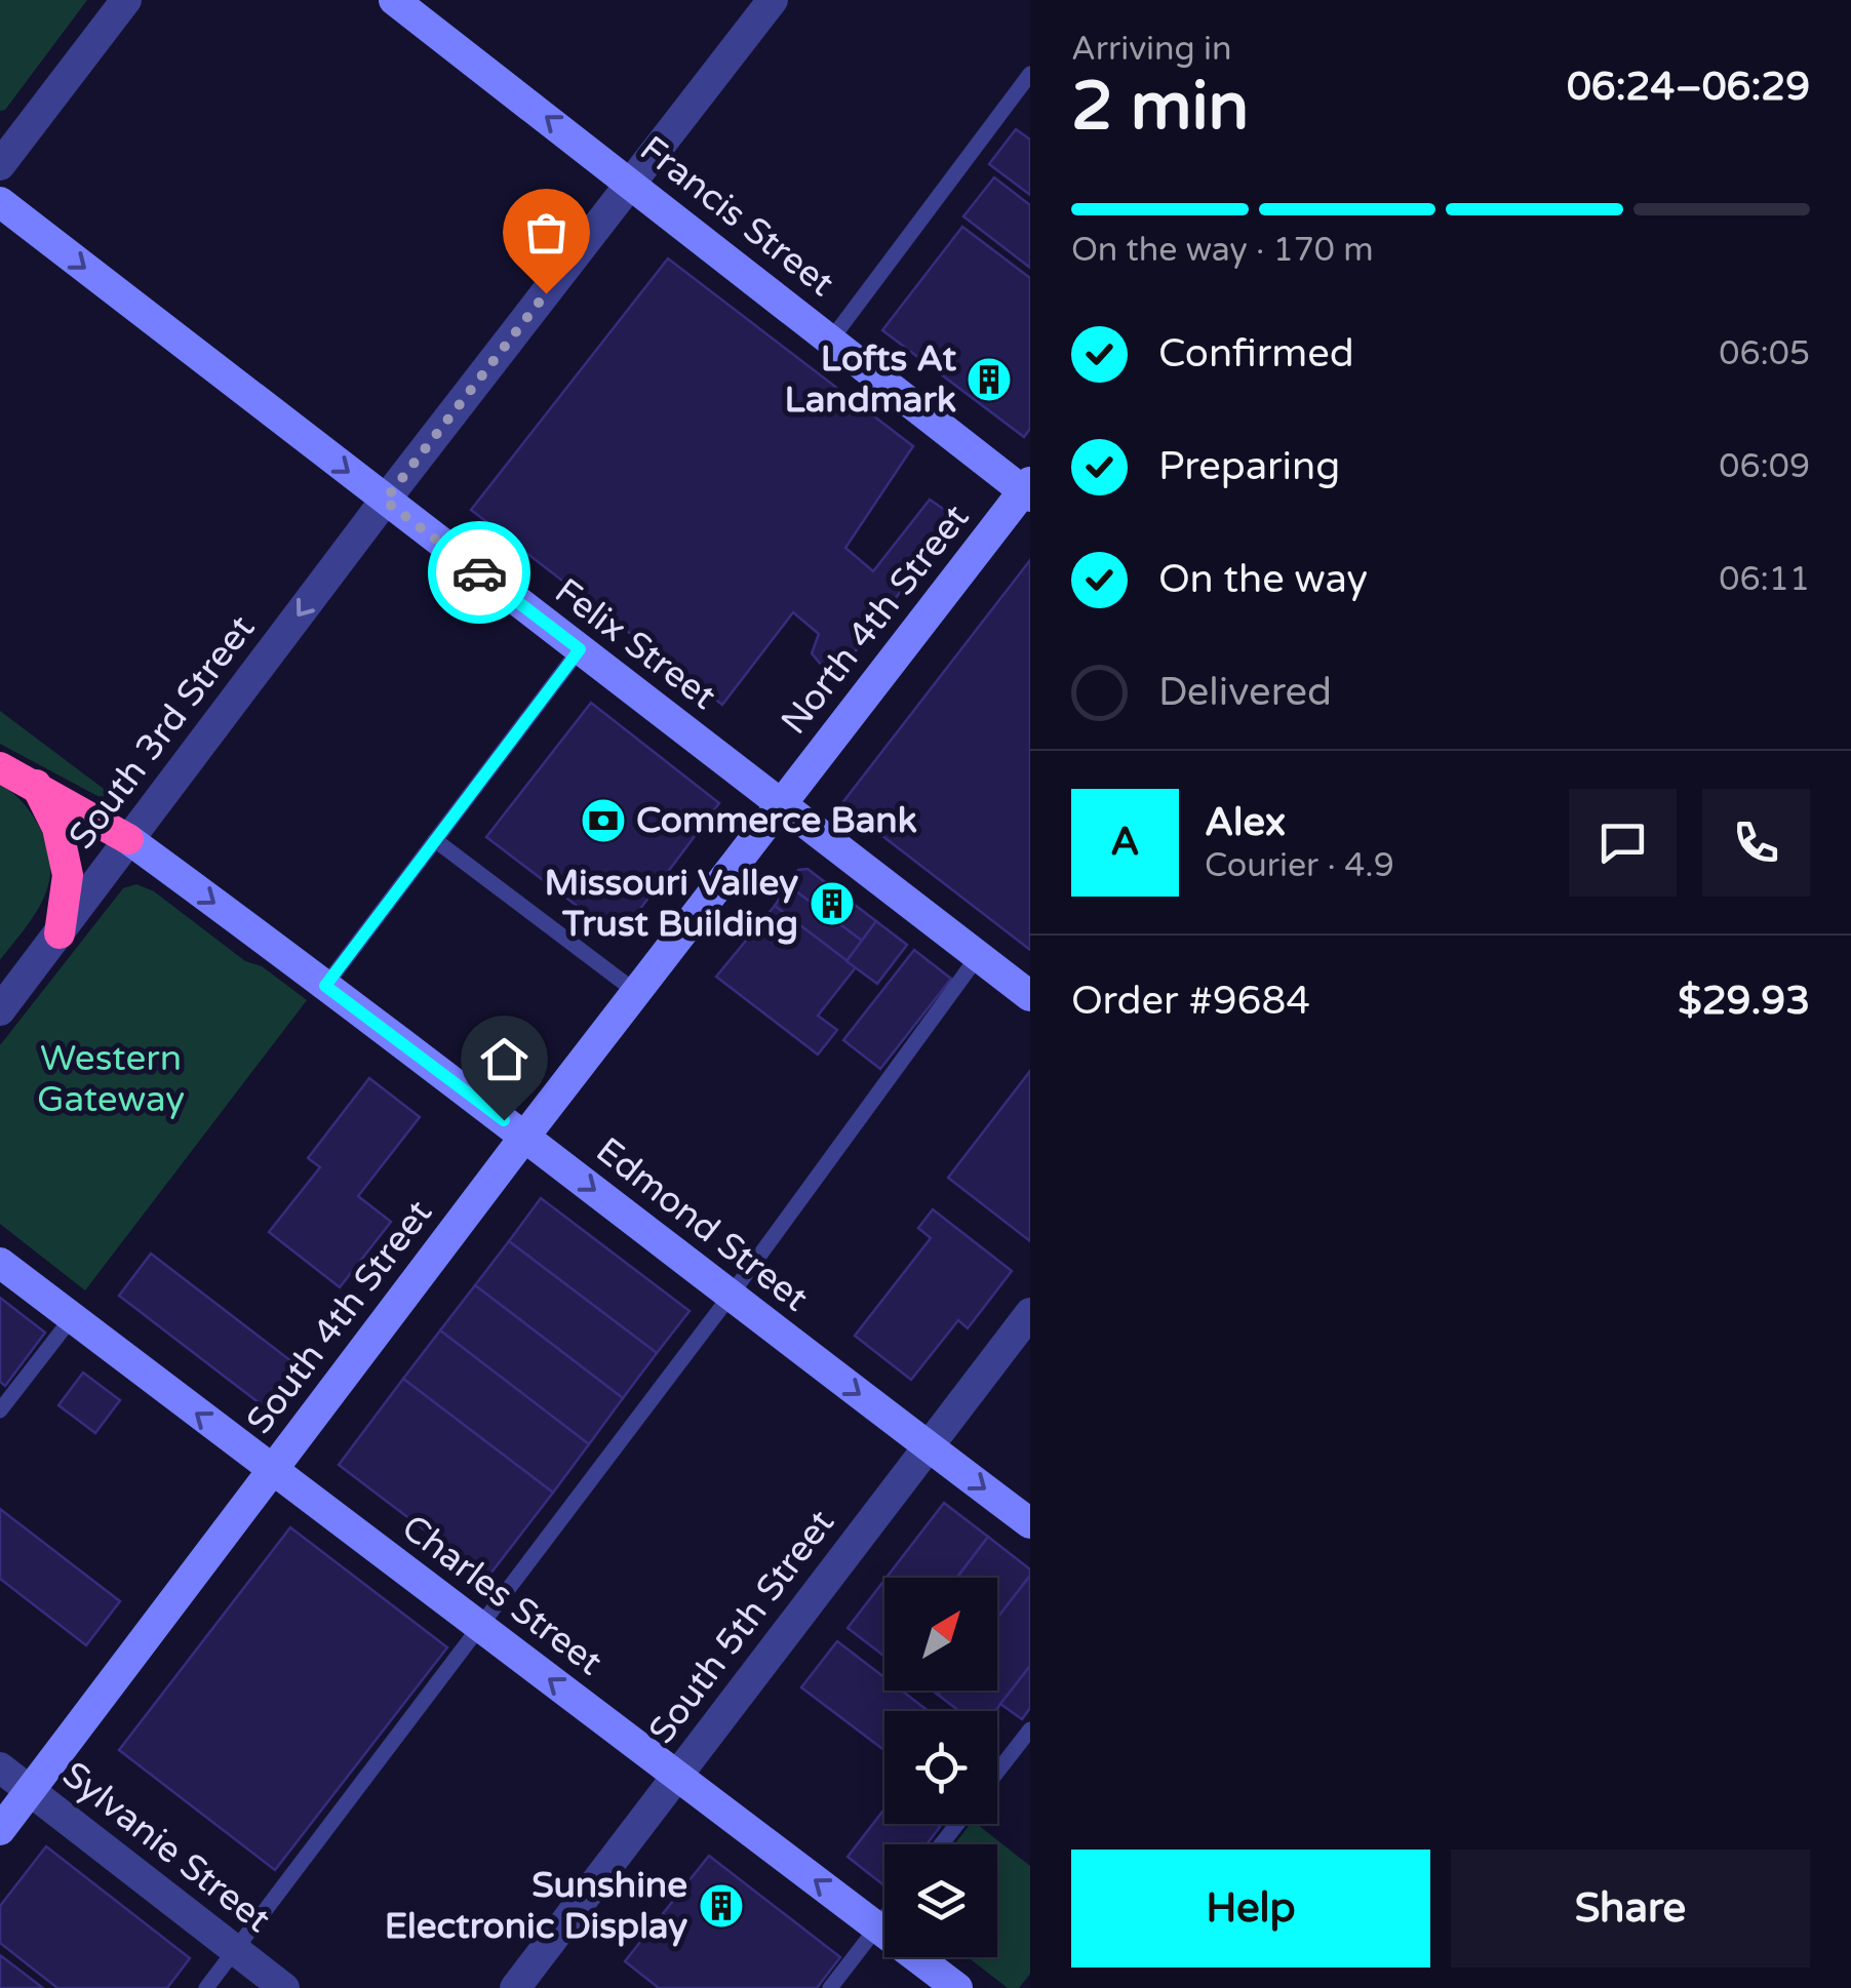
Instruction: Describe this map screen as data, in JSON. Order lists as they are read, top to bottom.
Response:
{
  "streets": {
    "main road": [
      "Francis Street",
      "North 4th Street",
      "Felix Street",
      "Edmond Street",
      "South 4th Street",
      "Charles Street"
    ],
    "street": ["South 3rd Street", "South 5th Street", "Sylvanie Street"]
  },
  "crossings": [
    ["Francis Street", "North 4th Street"],
    ["Francis Street", "South 3rd Street"],
    ["North 4th Street", "Felix Street"],
    ["North 4th Street", "South 4th Street"],
    ["Felix Street", "South 3rd Street"],
    ["Felix Street", "South 4th Street"],
    ["South 3rd Street", "Edmond Street"],
    ["Edmond Street", "South 4th Street"],
    ["Edmond Street", "South 5th Street"],
    ["South 4th Street", "Charles Street"],
    ["South 4th Street", "Sylvanie Street"],
    ["Charles Street", "South 5th Street"]
  ],
  "one_way": [
    "Francis Street",
    "Felix Street",
    "Edmond Street",
    "Charles Street"
  ],
  "parks": ["Western Gateway"],
  "places": {
    "building": ["Lofts At Landmark", "Missouri Valley Trust Building", "Sunshine Electronic Display"],
    "bank": ["Commerce Bank"]
  },
  "north": "top right",
  "page": {
    "heading": ["2 min", "Arriving in", "06:24–06:29"],
    "panel": [
      "Alex",
      "Courier · 4.9",
      "Order #9684",
      "$29.93"
    ],
    "bar": "On the way · 170 m",
    "list": [
      ["Confirmed", "06:05"],
      ["Preparing", "06:09"],
      ["On the way", "06:11"],
      "Delivered"
    ],
    "round": "A",
    "buttons": ["Help", "Share"]
  }
}
